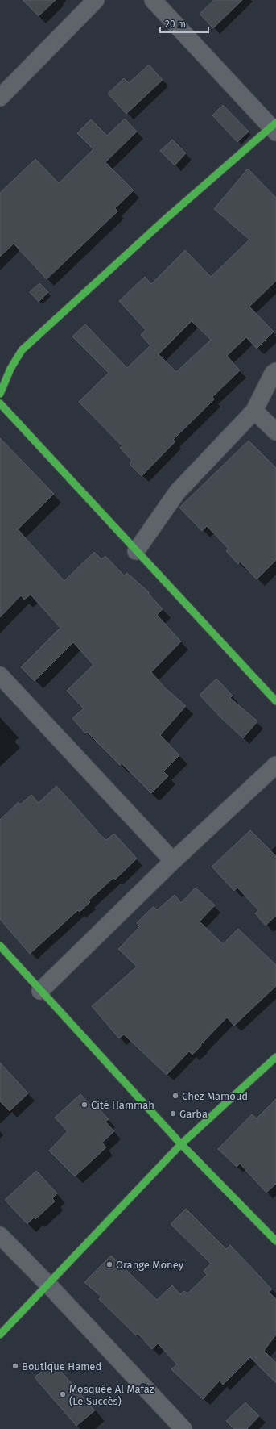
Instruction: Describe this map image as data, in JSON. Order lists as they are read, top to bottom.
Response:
{
  "places": [
    "Chez Mamoud",
    "Cité Hammah",
    "Garba",
    "Orange Money",
    "Boutique Hamed",
    "Mosquée Al Mafaz (Le Succès)"
  ],
  "scale_bar": "20 m"
}
